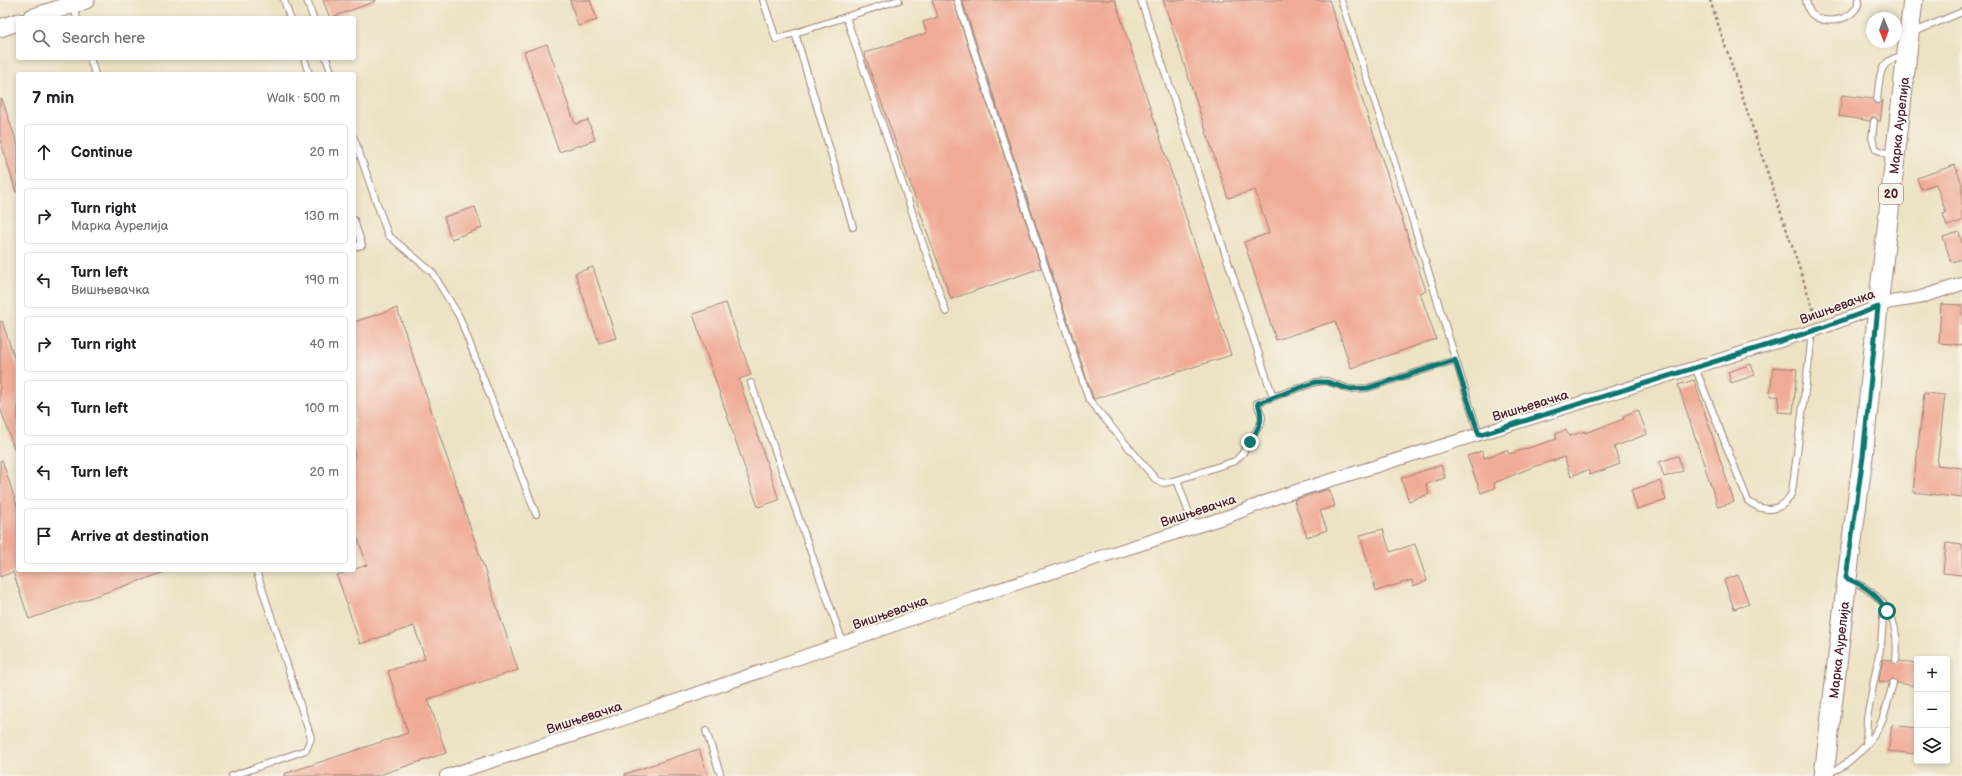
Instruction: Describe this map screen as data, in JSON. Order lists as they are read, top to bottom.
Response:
{
  "streets": {
    "main road": ["Марка Аурелија", "20"],
    "street": ["Вишњевачка"]
  },
  "crossings": [
    ["Марка Аурелија", "Вишњевачка"]
  ],
  "north": "bottom",
  "page": {
    "search": "Search here",
    "heading": ["7 min", "Walk · 500 m"],
    "list": [
      ["Continue", "20 m"],
      ["Turn right", "Марка Аурелија", "130 m"],
      ["Turn left", "Вишњевачка", "190 m"],
      ["Turn right", "40 m"],
      ["Turn left", "100 m"],
      ["Turn left", "20 m"],
      "Arrive at destination"
    ],
    "map_buttons": ["+", "−"]
  }
}
